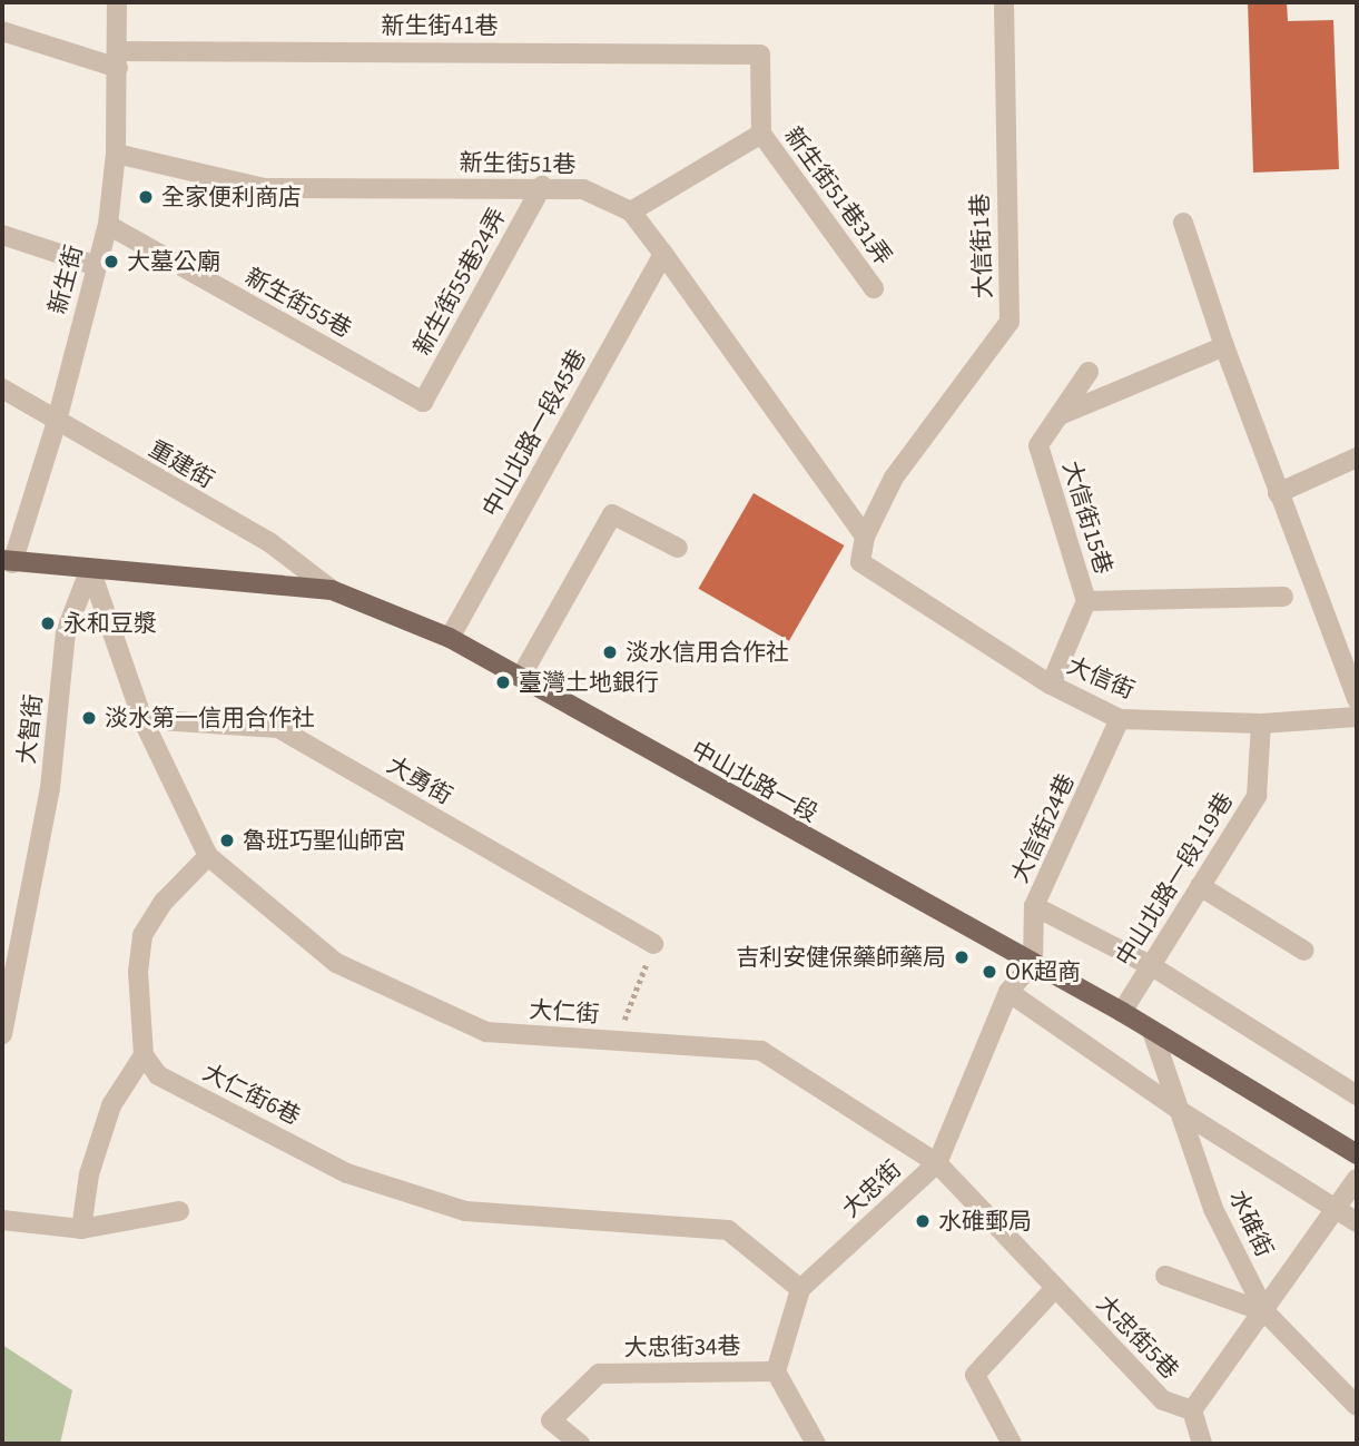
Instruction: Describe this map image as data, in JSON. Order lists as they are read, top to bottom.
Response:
{
  "streets": {
    "main road": ["中山北路一段"],
    "street": [
      "新生街41巷",
      "新生街51巷",
      "新生街51巷31弄",
      "大信街1巷",
      "新生街",
      "新生街55巷24弄",
      "新生街55巷",
      "中山北路一段45巷",
      "重建街",
      "大信街15巷",
      "大信街",
      "大智街",
      "大勇街",
      "大信街24巷",
      "中山北路一段119巷",
      "大仁街",
      "大仁街6巷",
      "大忠街",
      "水碓街",
      "大忠街5巷",
      "大忠街34巷"
    ]
  },
  "crossings": [
    ["新生街41巷", "新生街51巷31弄"],
    ["新生街41巷", "新生街"],
    ["新生街51巷", "大信街1巷"],
    ["新生街51巷", "新生街"],
    ["新生街51巷", "新生街55巷24弄"],
    ["新生街51巷", "中山北路一段45巷"],
    ["新生街51巷", "大信街"],
    ["大信街1巷", "大信街"],
    ["新生街", "新生街55巷"],
    ["新生街", "重建街"],
    ["新生街", "中山北路一段"],
    ["新生街55巷24弄", "新生街55巷"],
    ["中山北路一段45巷", "中山北路一段"],
    ["重建街", "中山北路一段"],
    ["大信街15巷", "大信街"],
    ["大信街", "大信街24巷"],
    ["大信街", "中山北路一段119巷"],
    ["大智街", "中山北路一段"],
    ["大智街", "大仁街"],
    ["大勇街", "大仁街"],
    ["中山北路一段", "大信街24巷"],
    ["中山北路一段", "中山北路一段119巷"],
    ["中山北路一段", "大仁街"],
    ["中山北路一段", "大忠街"],
    ["中山北路一段", "水碓街"],
    ["大信街24巷", "大忠街"],
    ["大仁街", "大忠街"],
    ["大仁街", "大忠街5巷"],
    ["大仁街6巷", "大忠街"],
    ["大忠街", "大忠街5巷"]
  ],
  "places": [
    "全家便利商店",
    "大墓公廟",
    "永和豆漿",
    "淡水信用合作社",
    "臺灣土地銀行",
    "淡水第一信用合作社",
    "魯班巧聖仙師宮",
    "吉利安健保藥師藥局",
    "OK超商",
    "水碓郵局"
  ]
}
